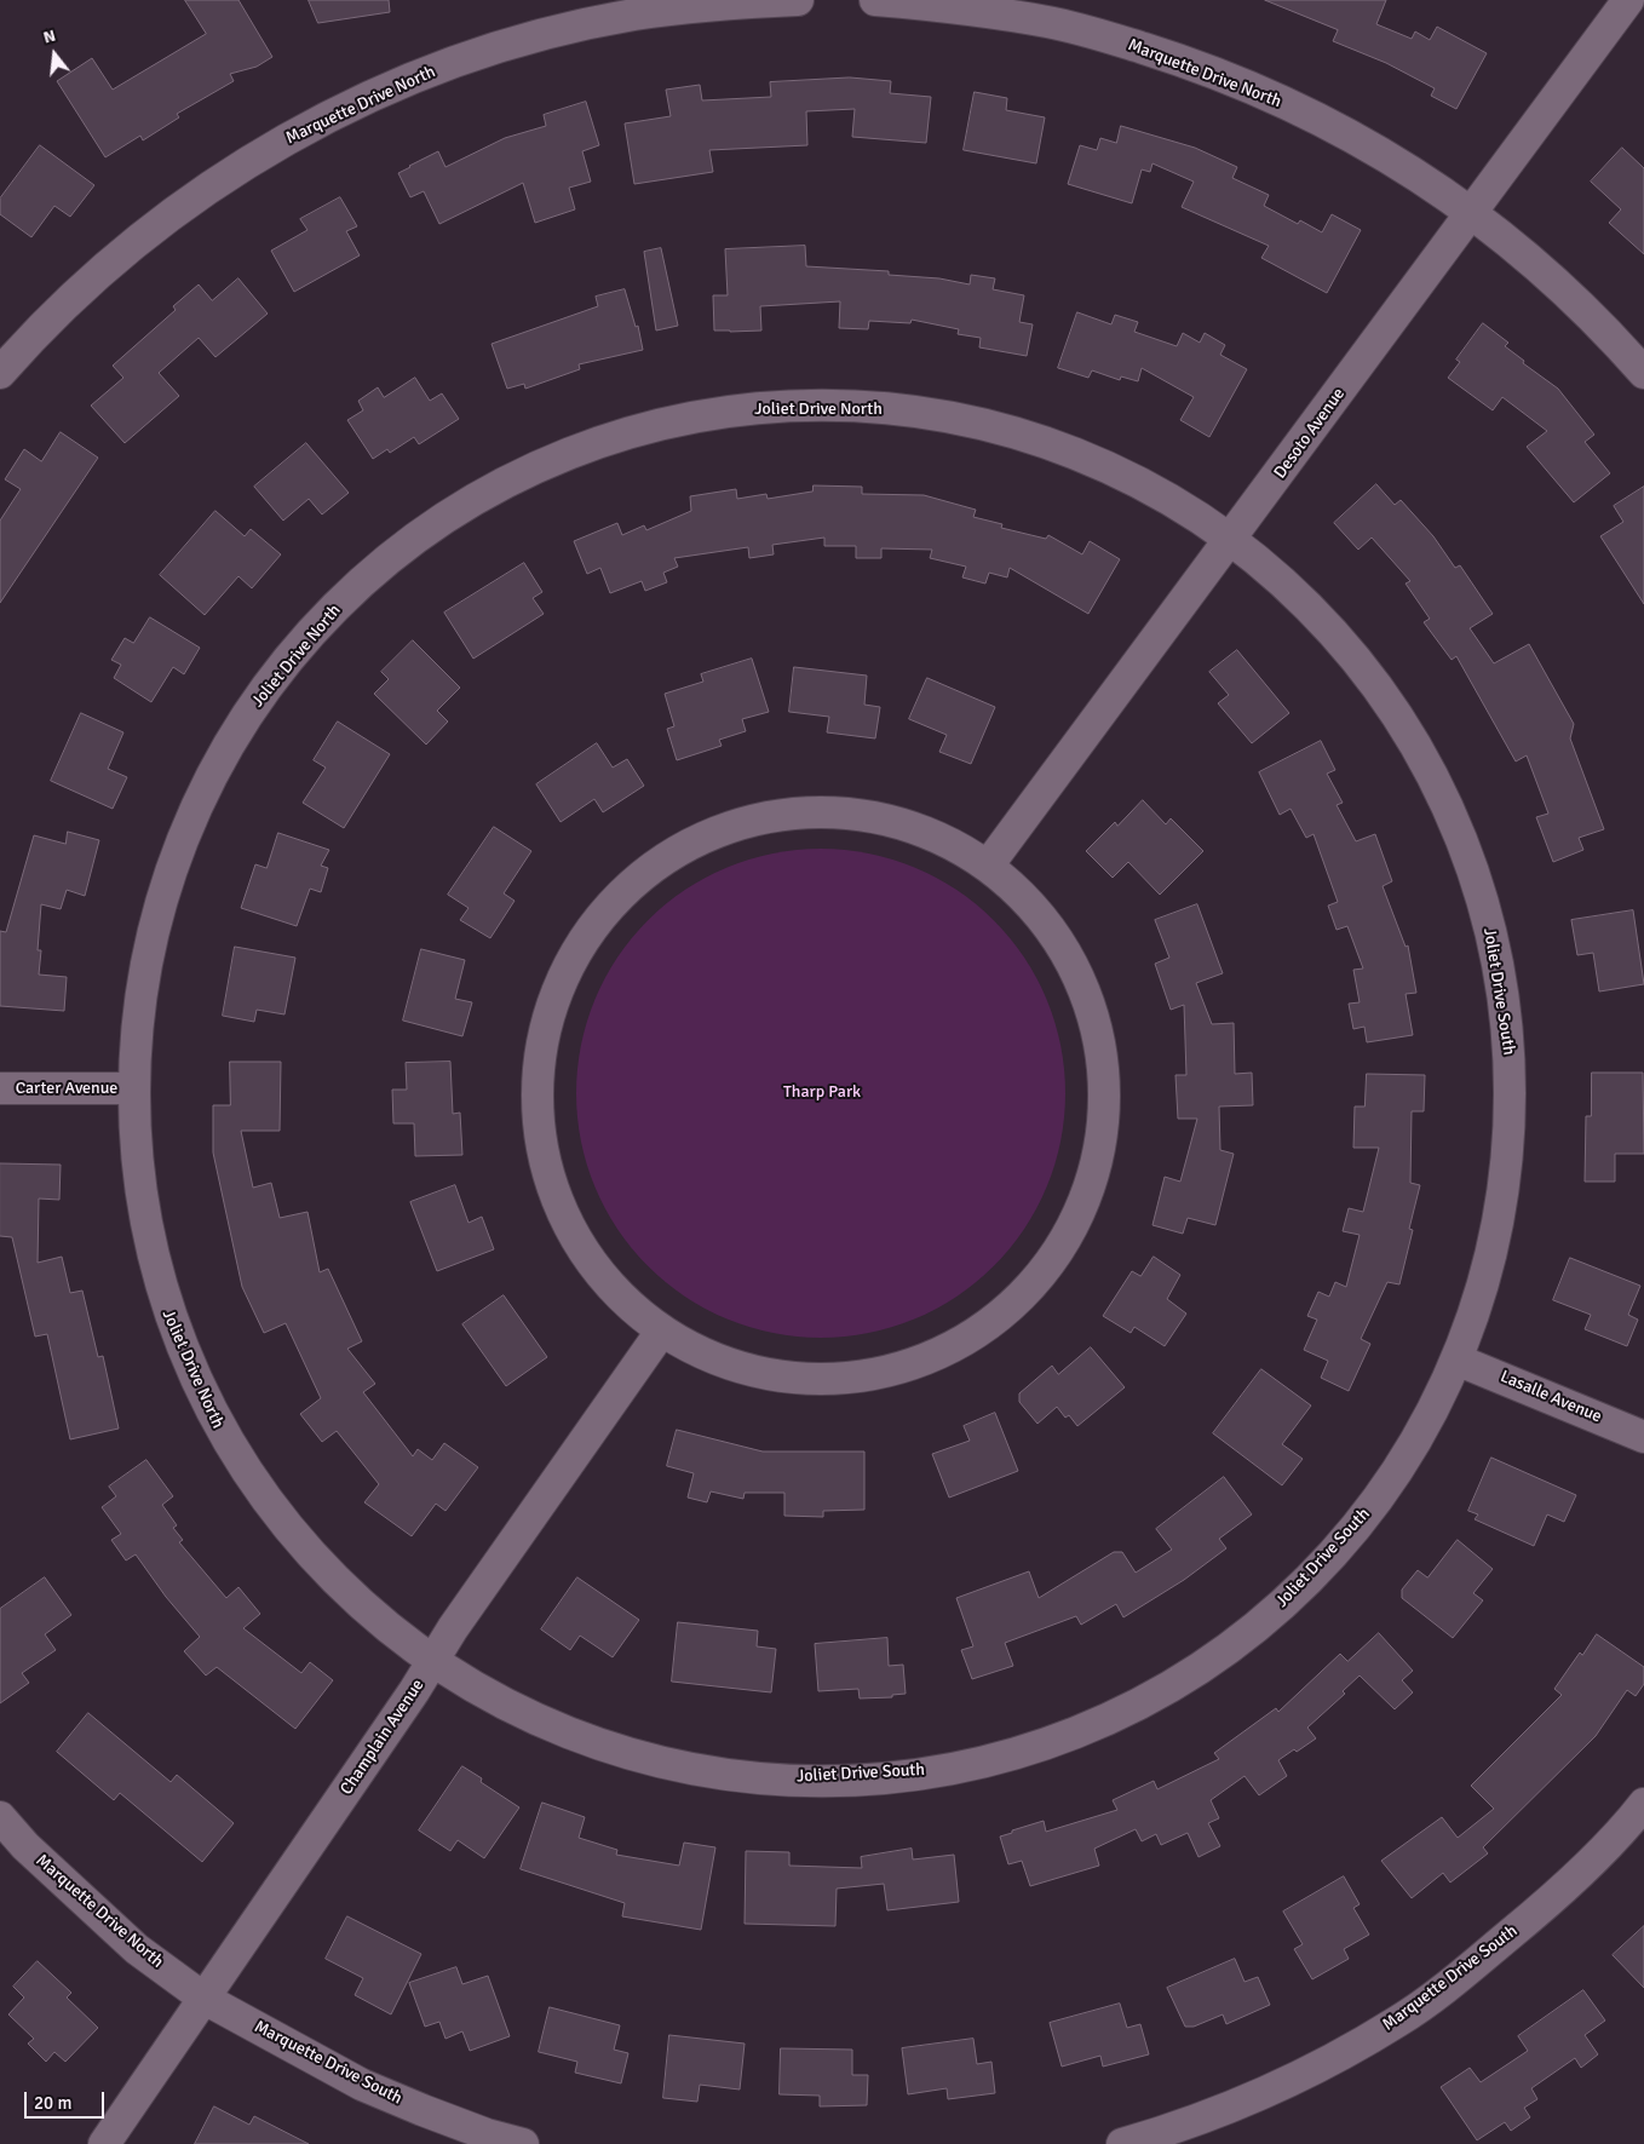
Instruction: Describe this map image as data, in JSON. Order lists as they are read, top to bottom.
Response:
{
  "streets": {
    "street": [
      "Marquette Drive North",
      "Joliet Drive North",
      "Desoto Avenue",
      "Joliet Drive South",
      "Carter Avenue",
      "Lasalle Avenue",
      "Champlain Avenue",
      "Marquette Drive South"
    ]
  },
  "crossings": [
    ["Marquette Drive North", "Desoto Avenue"],
    ["Marquette Drive North", "Champlain Avenue"],
    ["Marquette Drive North", "Marquette Drive South"],
    ["Joliet Drive North", "Desoto Avenue"],
    ["Joliet Drive North", "Joliet Drive South"],
    ["Joliet Drive North", "Carter Avenue"],
    ["Joliet Drive North", "Champlain Avenue"],
    ["Desoto Avenue", "Joliet Drive South"],
    ["Joliet Drive South", "Lasalle Avenue"],
    ["Joliet Drive South", "Champlain Avenue"],
    ["Champlain Avenue", "Marquette Drive South"]
  ],
  "parks": ["Tharp Park"],
  "scale_bar": "20 m",
  "north": "top"
}
